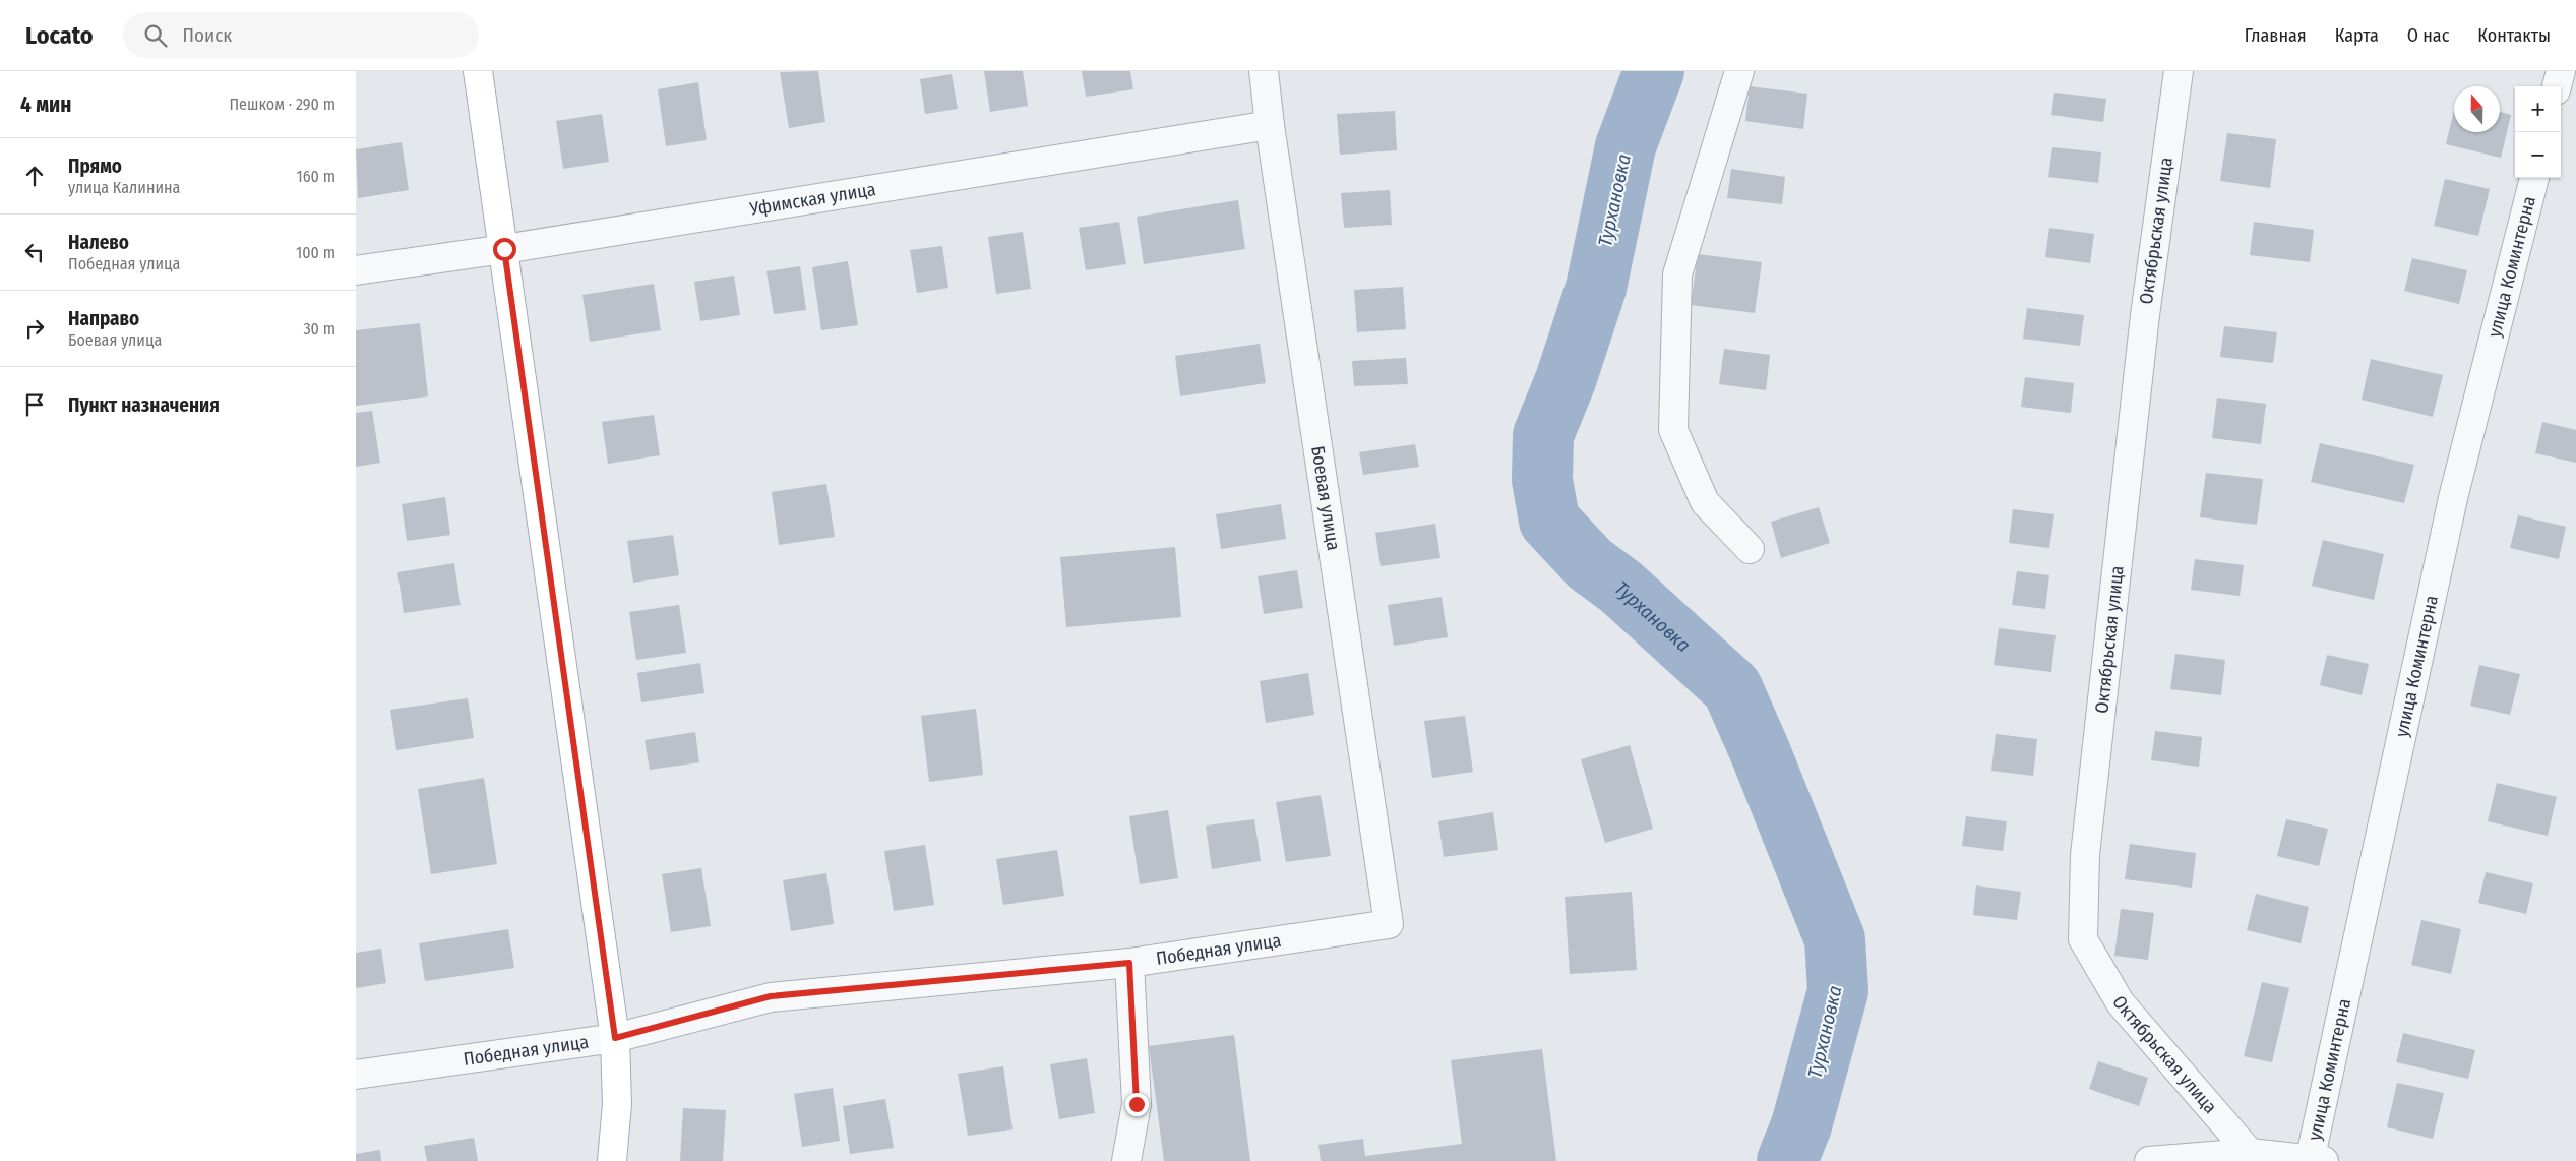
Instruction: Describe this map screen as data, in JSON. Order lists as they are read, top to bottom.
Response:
{
  "streets": {
    "street": [
      "Уфимская улица",
      "Октябрьская улица",
      "улица Коминтерна",
      "Боевая улица",
      "Победная улица"
    ]
  },
  "crossings": [
    ["Уфимская улица", "Боевая улица"],
    ["Боевая улица", "Победная улица"]
  ],
  "water": ["Турхановка"],
  "north": "top",
  "page": {
    "header": "Locato",
    "search": "Поиск",
    "nav": [
      "Главная",
      "Карта",
      "О нас",
      "Контакты"
    ],
    "heading": ["4 мин", "Пешком · 290 m"],
    "map_buttons": ["+", "−"],
    "list": [
      ["Прямо", "улица Калинина", "160 m"],
      ["Налево", "Победная улица", "100 m"],
      ["Направо", "Боевая улица", "30 m"],
      "Пункт назначения"
    ]
  }
}
